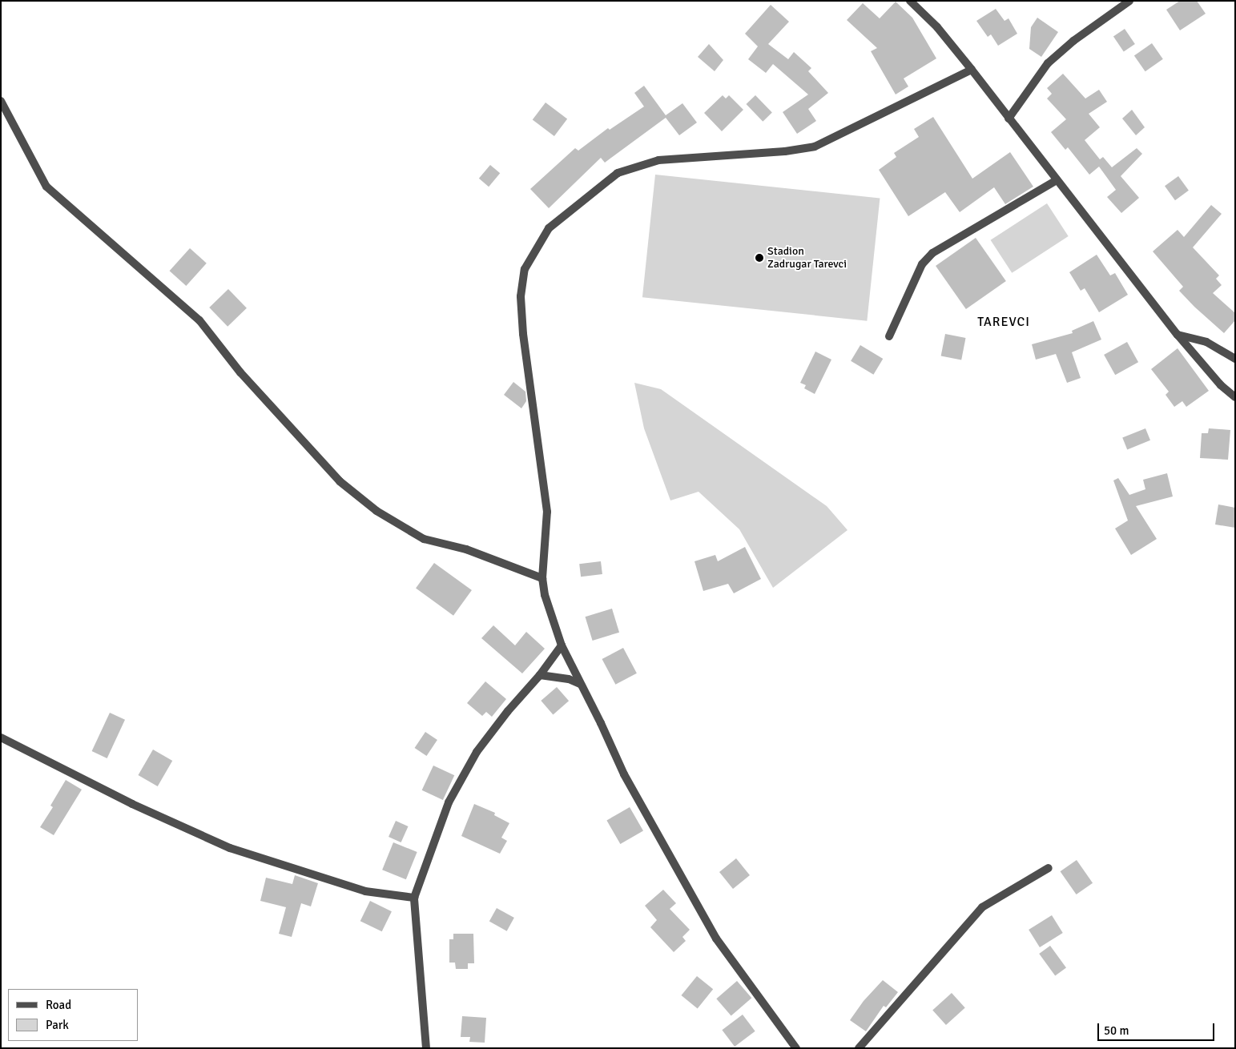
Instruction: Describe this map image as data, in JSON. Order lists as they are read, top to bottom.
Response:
{
  "districts": ["TAREVCI"],
  "places": ["Stadion Zadrugar Tarevci"],
  "legend": ["Road", "Park"],
  "scale_bar": "50 m"
}
